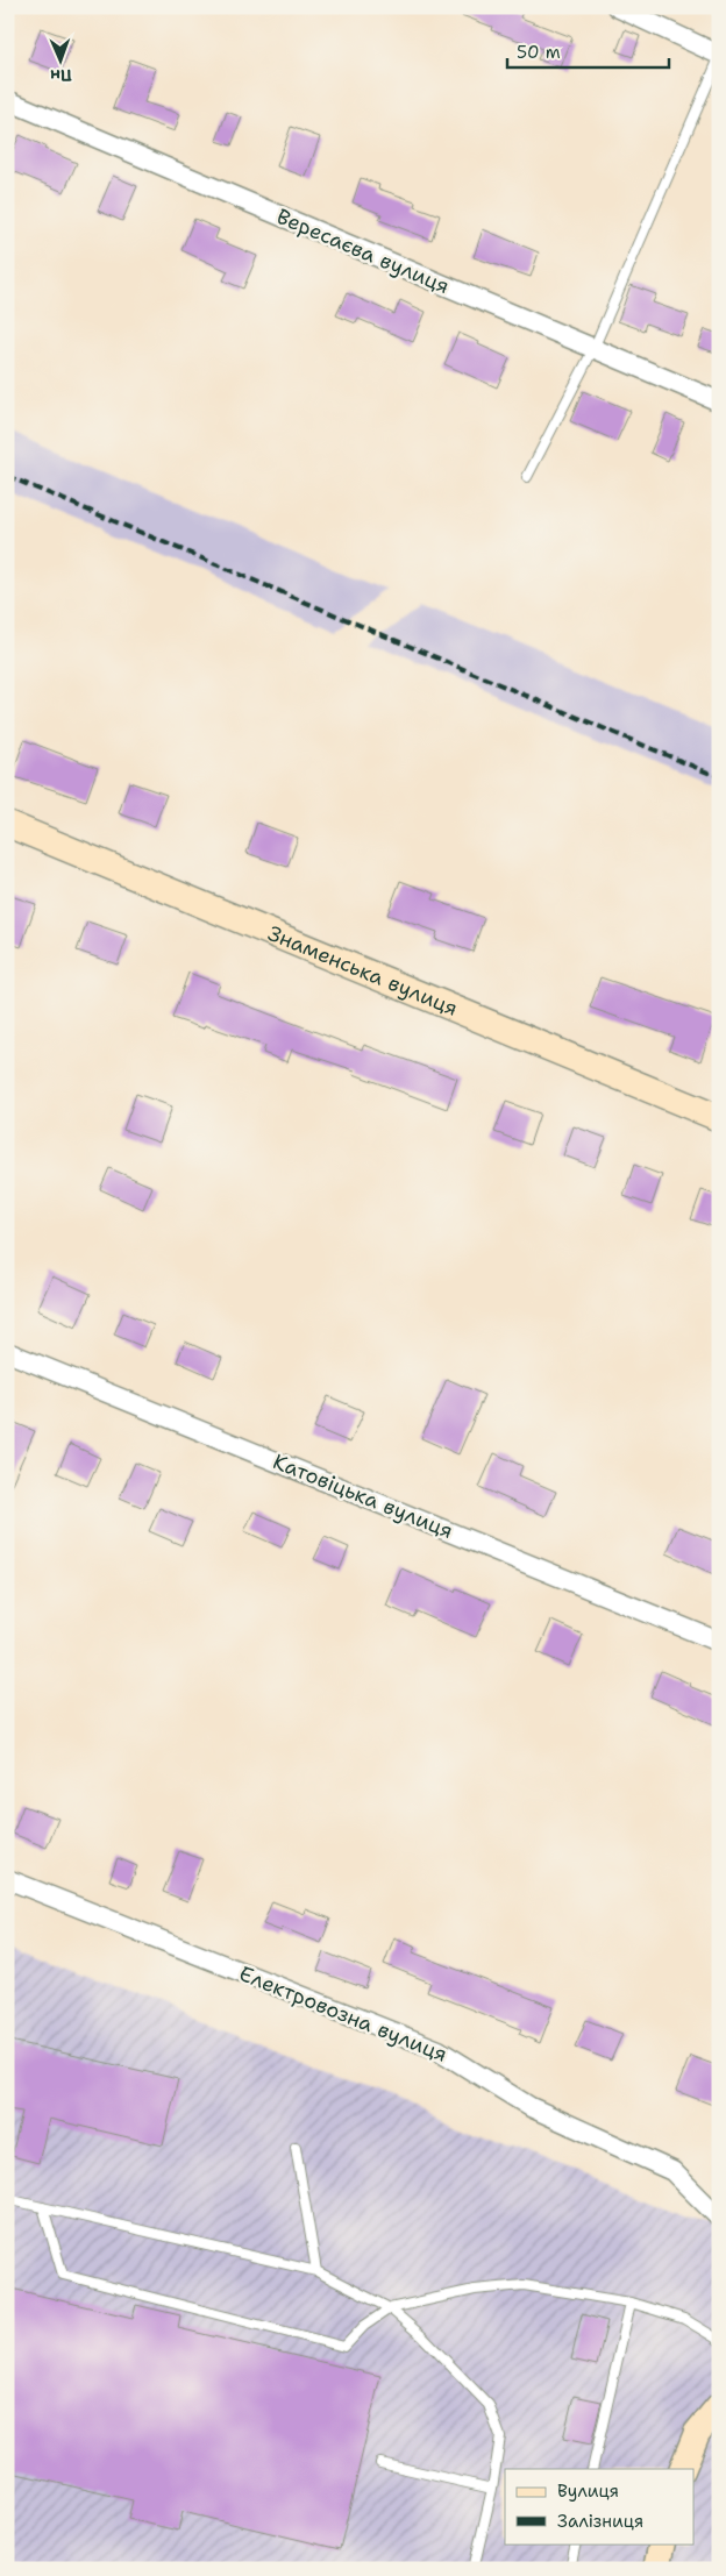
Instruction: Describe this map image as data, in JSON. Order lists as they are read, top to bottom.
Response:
{
  "streets": {
    "main road": ["Знаменська вулиця"],
    "street": ["Вересаєва вулиця", "Катовіцька вулиця", "Електровозна вулиця"]
  },
  "legend": ["Вулиця", "Залізниця"],
  "scale_bar": "50 m",
  "north": "bottom"
}
